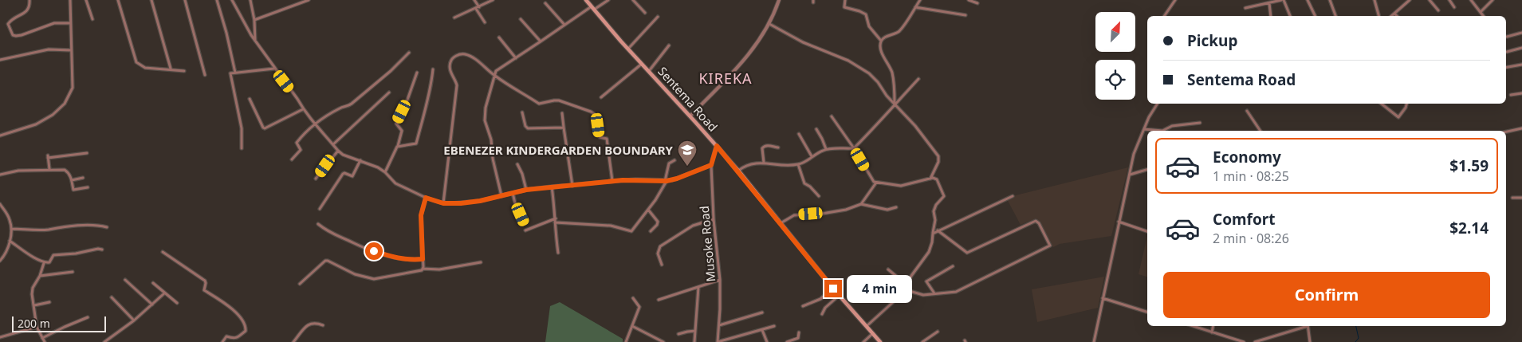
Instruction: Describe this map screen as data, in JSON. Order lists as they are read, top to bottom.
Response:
{
  "streets": {
    "main road": ["Sentema Road"],
    "street": ["Musoke Road"]
  },
  "crossings": [
    ["Sentema Road", "Musoke Road"]
  ],
  "districts": ["KIREKA"],
  "places": {
    "school or university": ["EBENEZER KINDERGARDEN BOUNDARY"]
  },
  "scale_bar": "200 m",
  "north": "top right",
  "page": {
    "banner": ["Pickup", "Sentema Road"],
    "list": [
      {
        "name": "Economy",
        "note": "1 min · 08:25",
        "value": "$1.59"
      },
      {
        "name": "Comfort",
        "note": "2 min · 08:26",
        "value": "$2.14"
      }
    ],
    "buttons": "Confirm",
    "bubble": "4 min",
    "scale": "200 m"
  }
}
